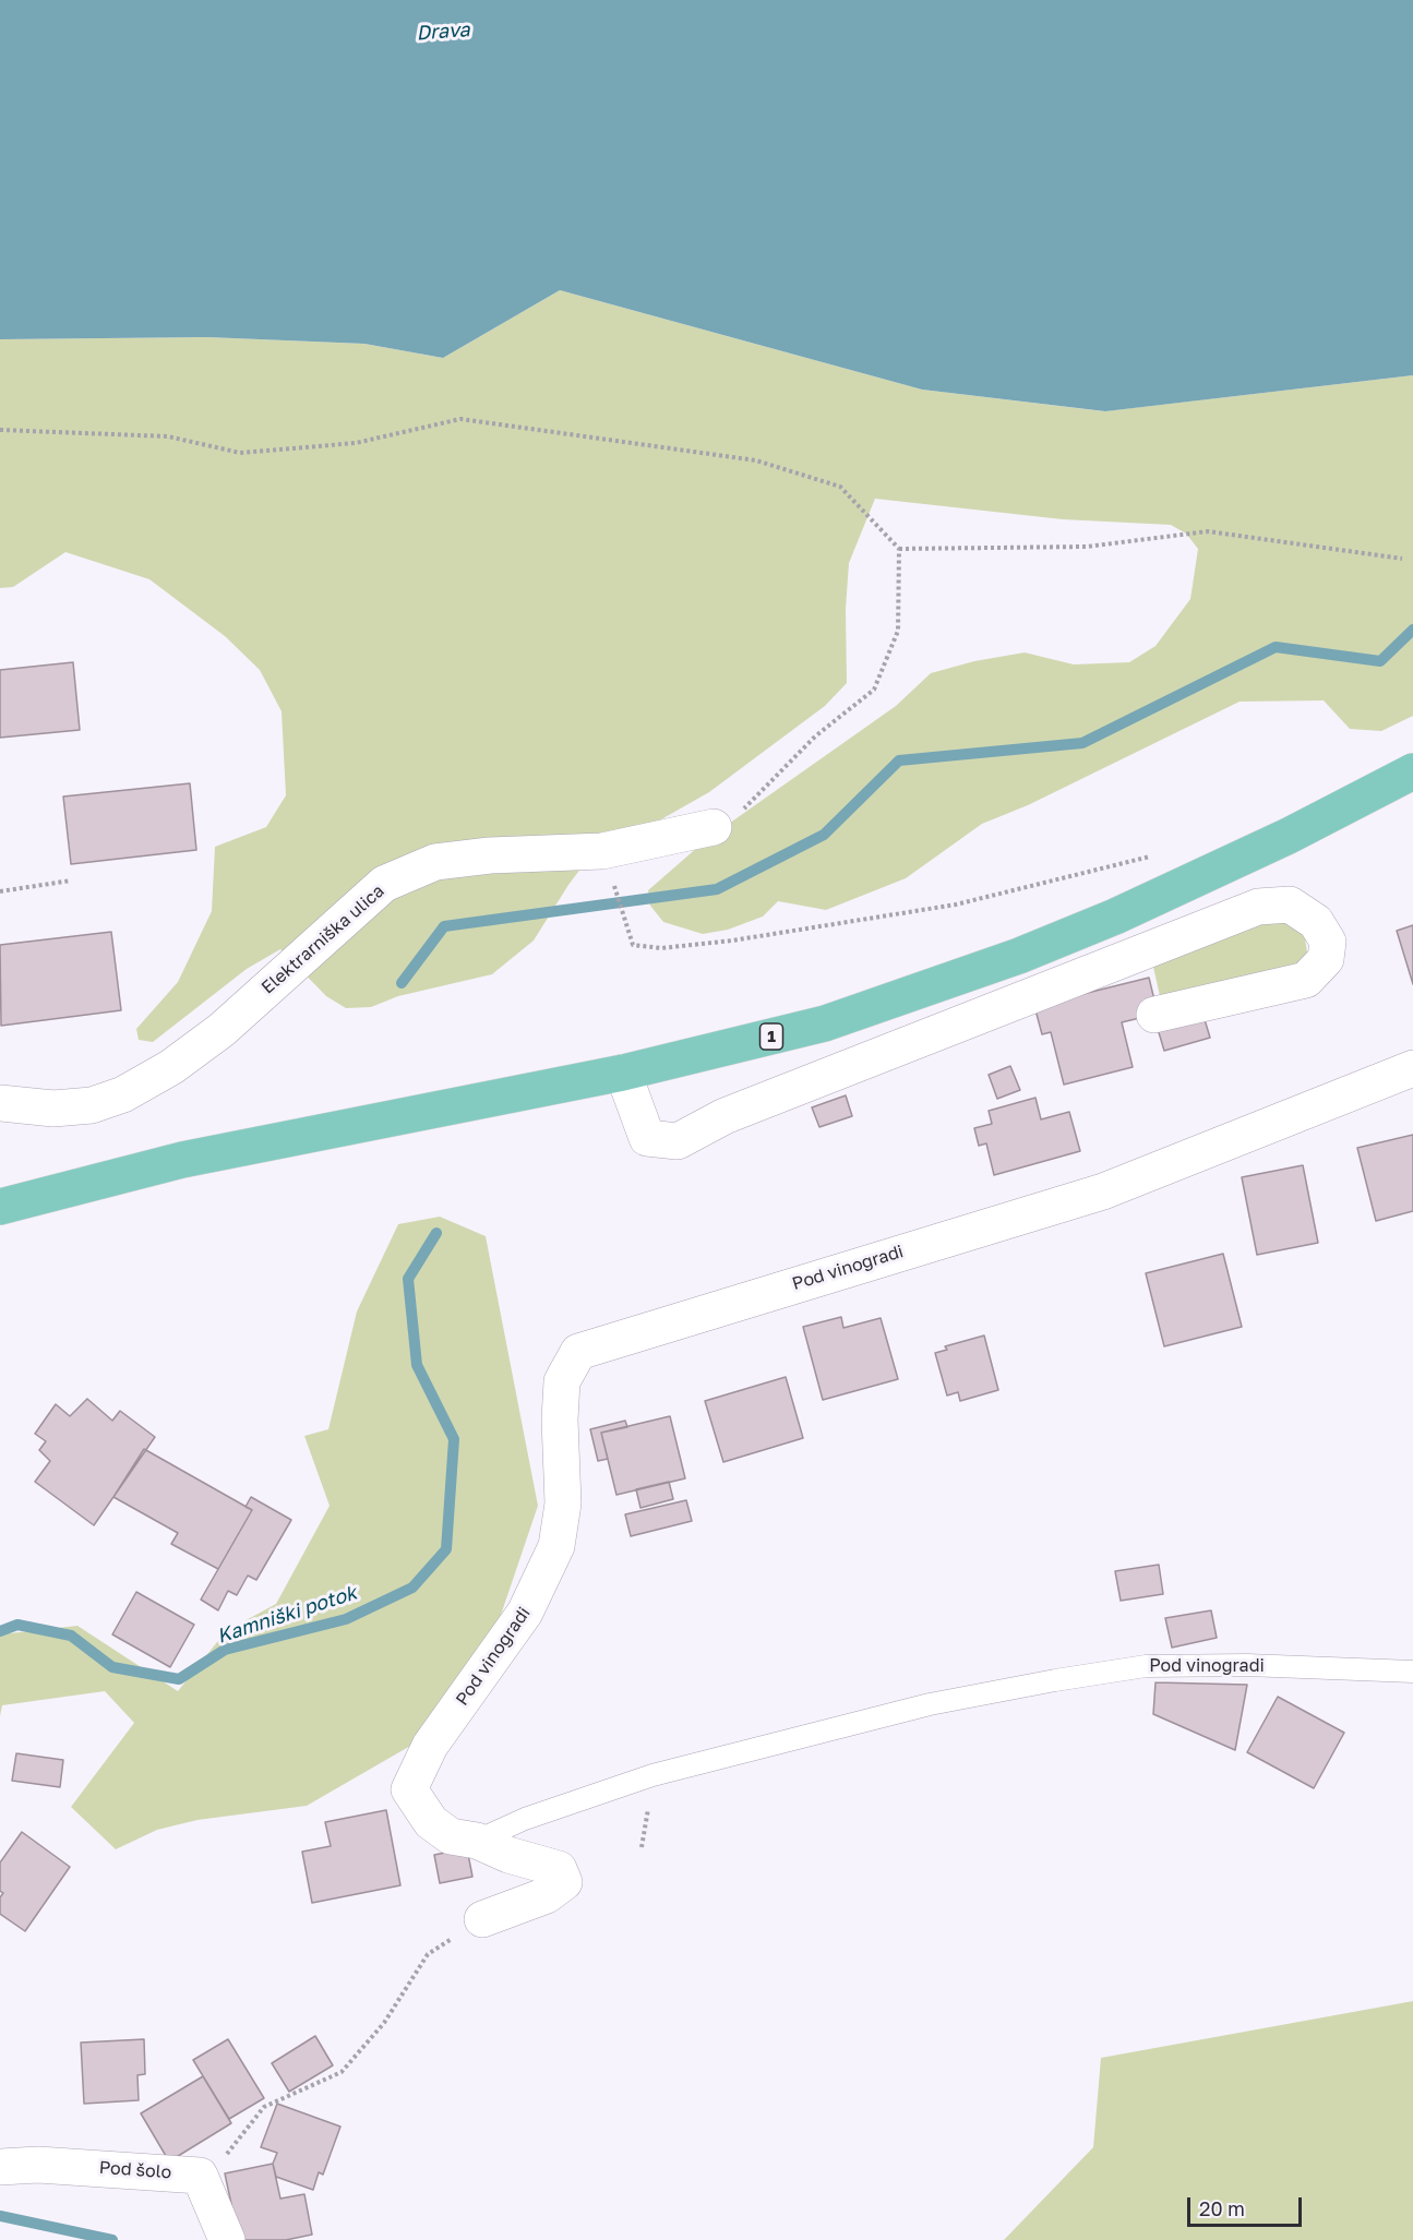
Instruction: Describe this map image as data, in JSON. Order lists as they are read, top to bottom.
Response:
{
  "streets": {
    "main road": ["1"],
    "street": ["Elektrarniška ulica", "Pod vinogradi", "Pod šolo"]
  },
  "water": ["Drava", "Kamniški potok"],
  "scale_bar": "20 m"
}
